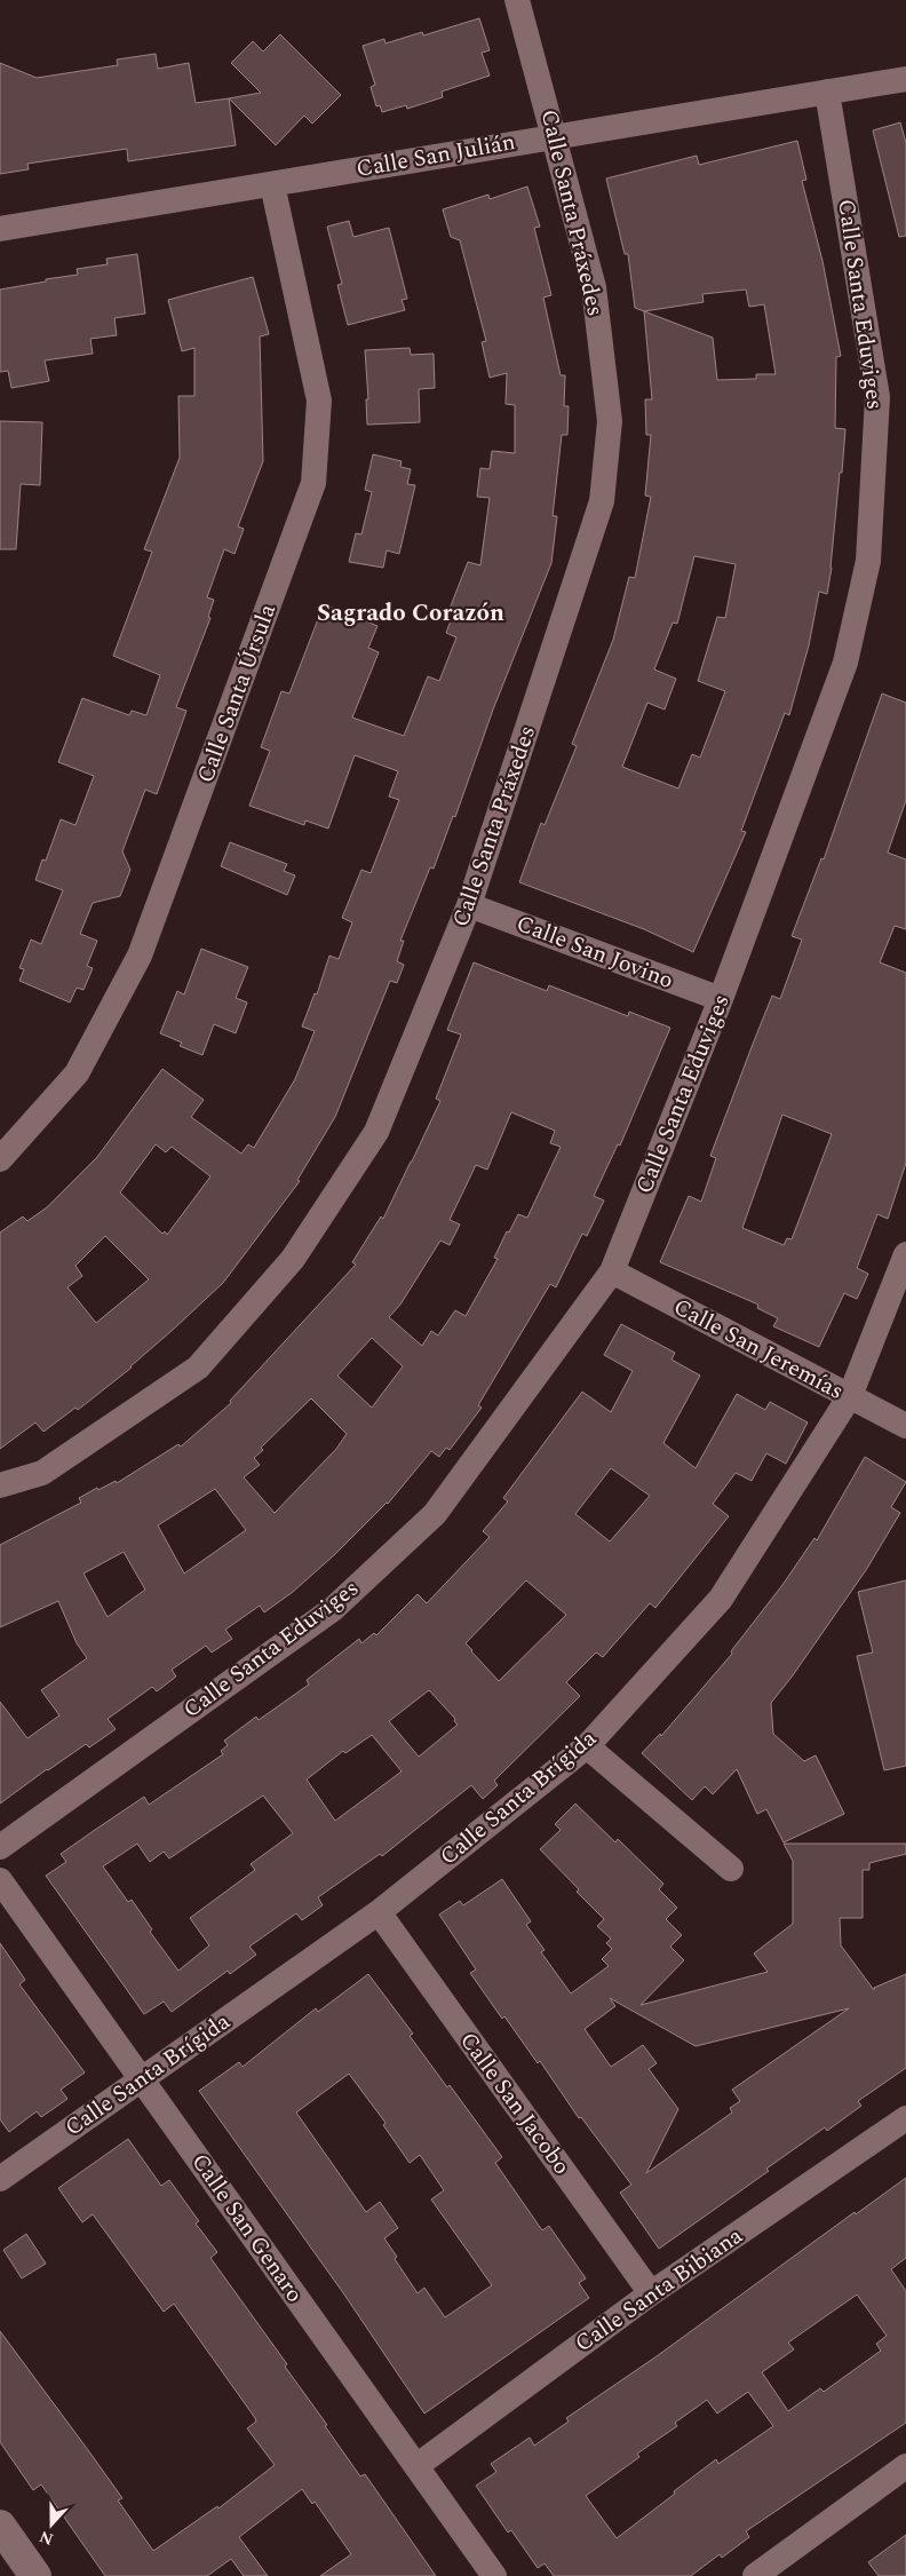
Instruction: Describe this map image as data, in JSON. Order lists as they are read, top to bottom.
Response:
{
  "streets": {
    "street": [
      "Calle San Julián",
      "Calle Santa Práxedes",
      "Calle Santa Eduviges",
      "Calle Santa Úrsula",
      "Calle San Jovino",
      "Calle San Jeremías",
      "Calle Santa Brígida",
      "Calle San Jacobo",
      "Calle San Genaro",
      "Calle Santa Bibiana"
    ]
  },
  "crossings": [
    ["Calle San Julián", "Calle Santa Práxedes"],
    ["Calle San Julián", "Calle Santa Eduviges"],
    ["Calle San Julián", "Calle Santa Úrsula"],
    ["Calle Santa Práxedes", "Calle San Jovino"],
    ["Calle Santa Eduviges", "Calle San Jovino"],
    ["Calle Santa Eduviges", "Calle San Jeremías"],
    ["Calle San Jeremías", "Calle Santa Brígida"],
    ["Calle Santa Brígida", "Calle San Jacobo"],
    ["Calle Santa Brígida", "Calle San Genaro"],
    ["Calle San Jacobo", "Calle Santa Bibiana"],
    ["Calle San Genaro", "Calle Santa Bibiana"]
  ],
  "districts": ["Sagrado Corazón"],
  "north": "bottom"
}
